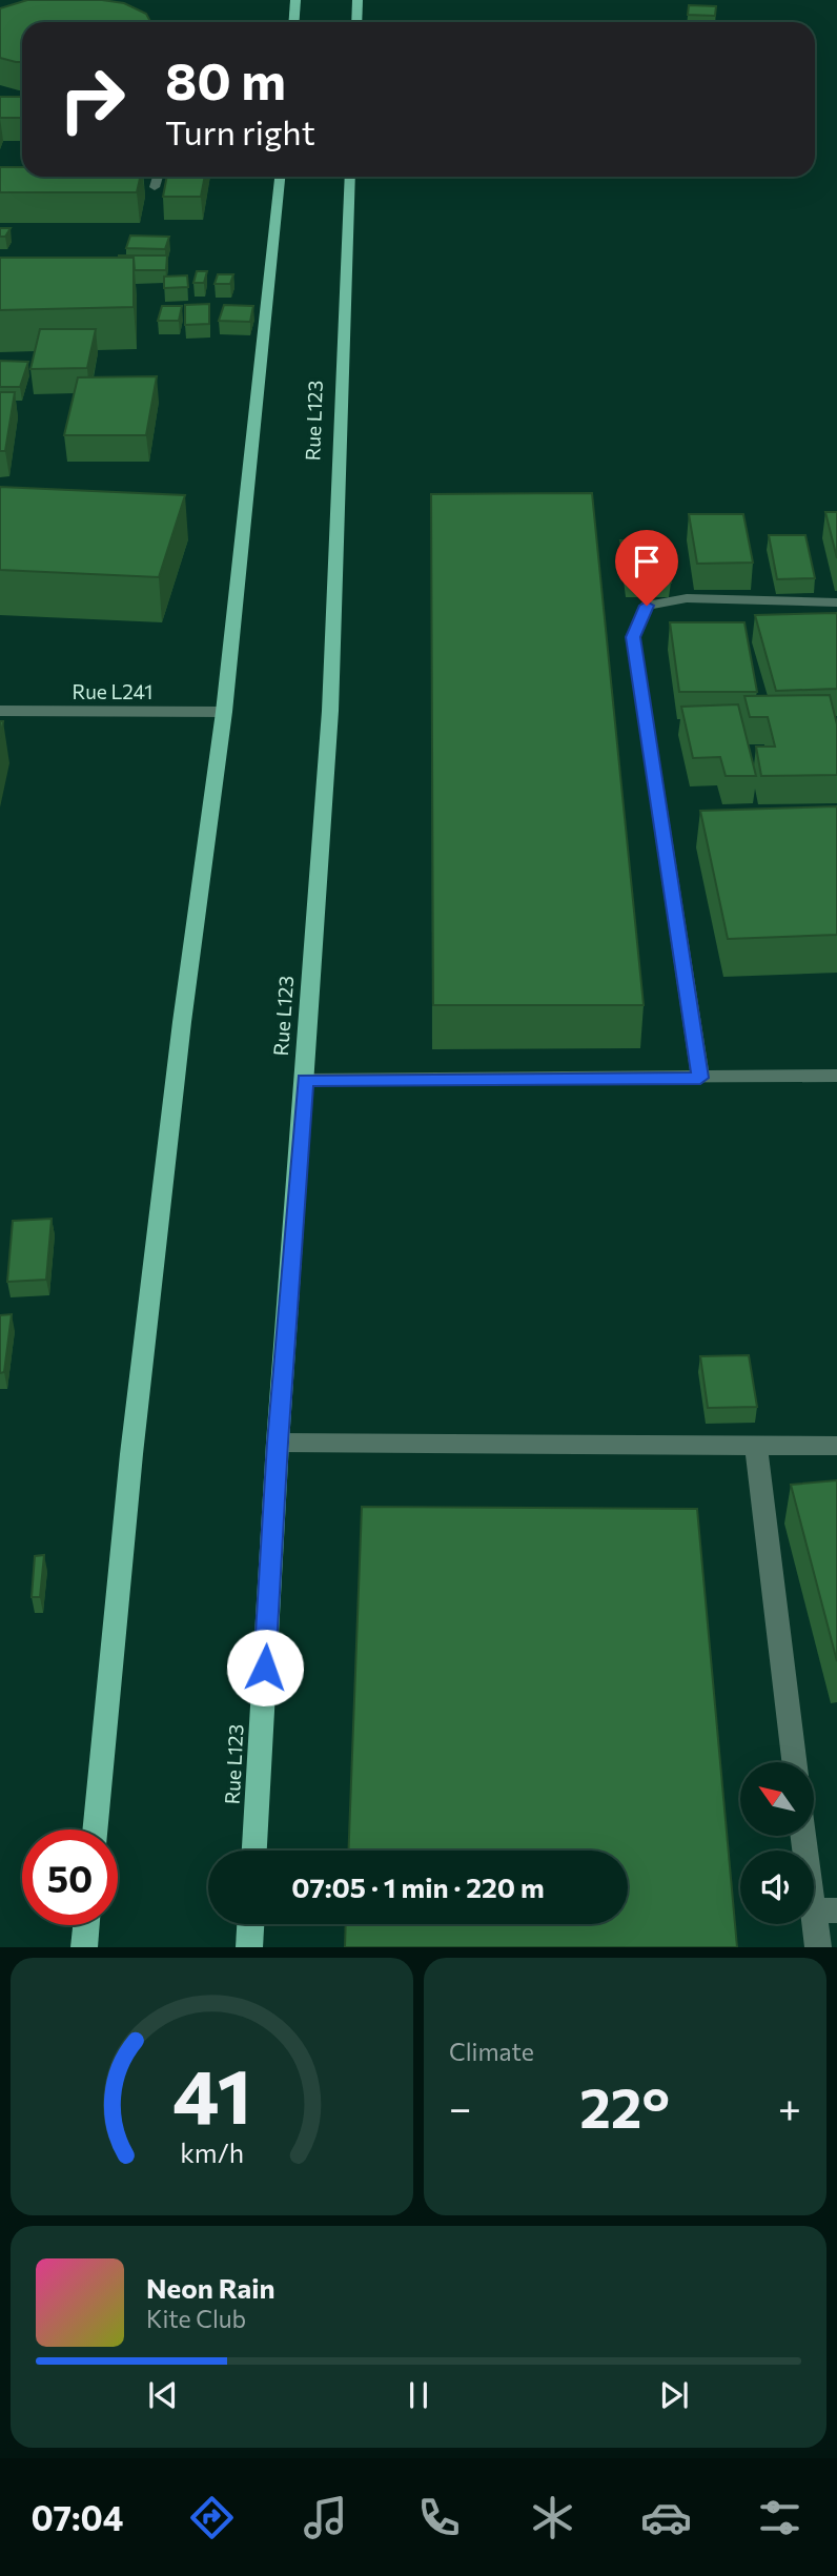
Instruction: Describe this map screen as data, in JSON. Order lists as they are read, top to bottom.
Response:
{
  "streets": {
    "main road": ["Rue L123"],
    "street": ["Rue L241"]
  },
  "north": "top left",
  "page": {
    "turn": ["80 m", "Turn right"],
    "limit": "50",
    "trip": "07:05 · 1 min · 220 m",
    "tile": "Climate",
    "heat": ["−", "22°", "+"],
    "song": ["Neon Rain", "Kite Club"],
    "tabs": "07:04",
    "gauge": ["41", "km/h"]
  }
}
